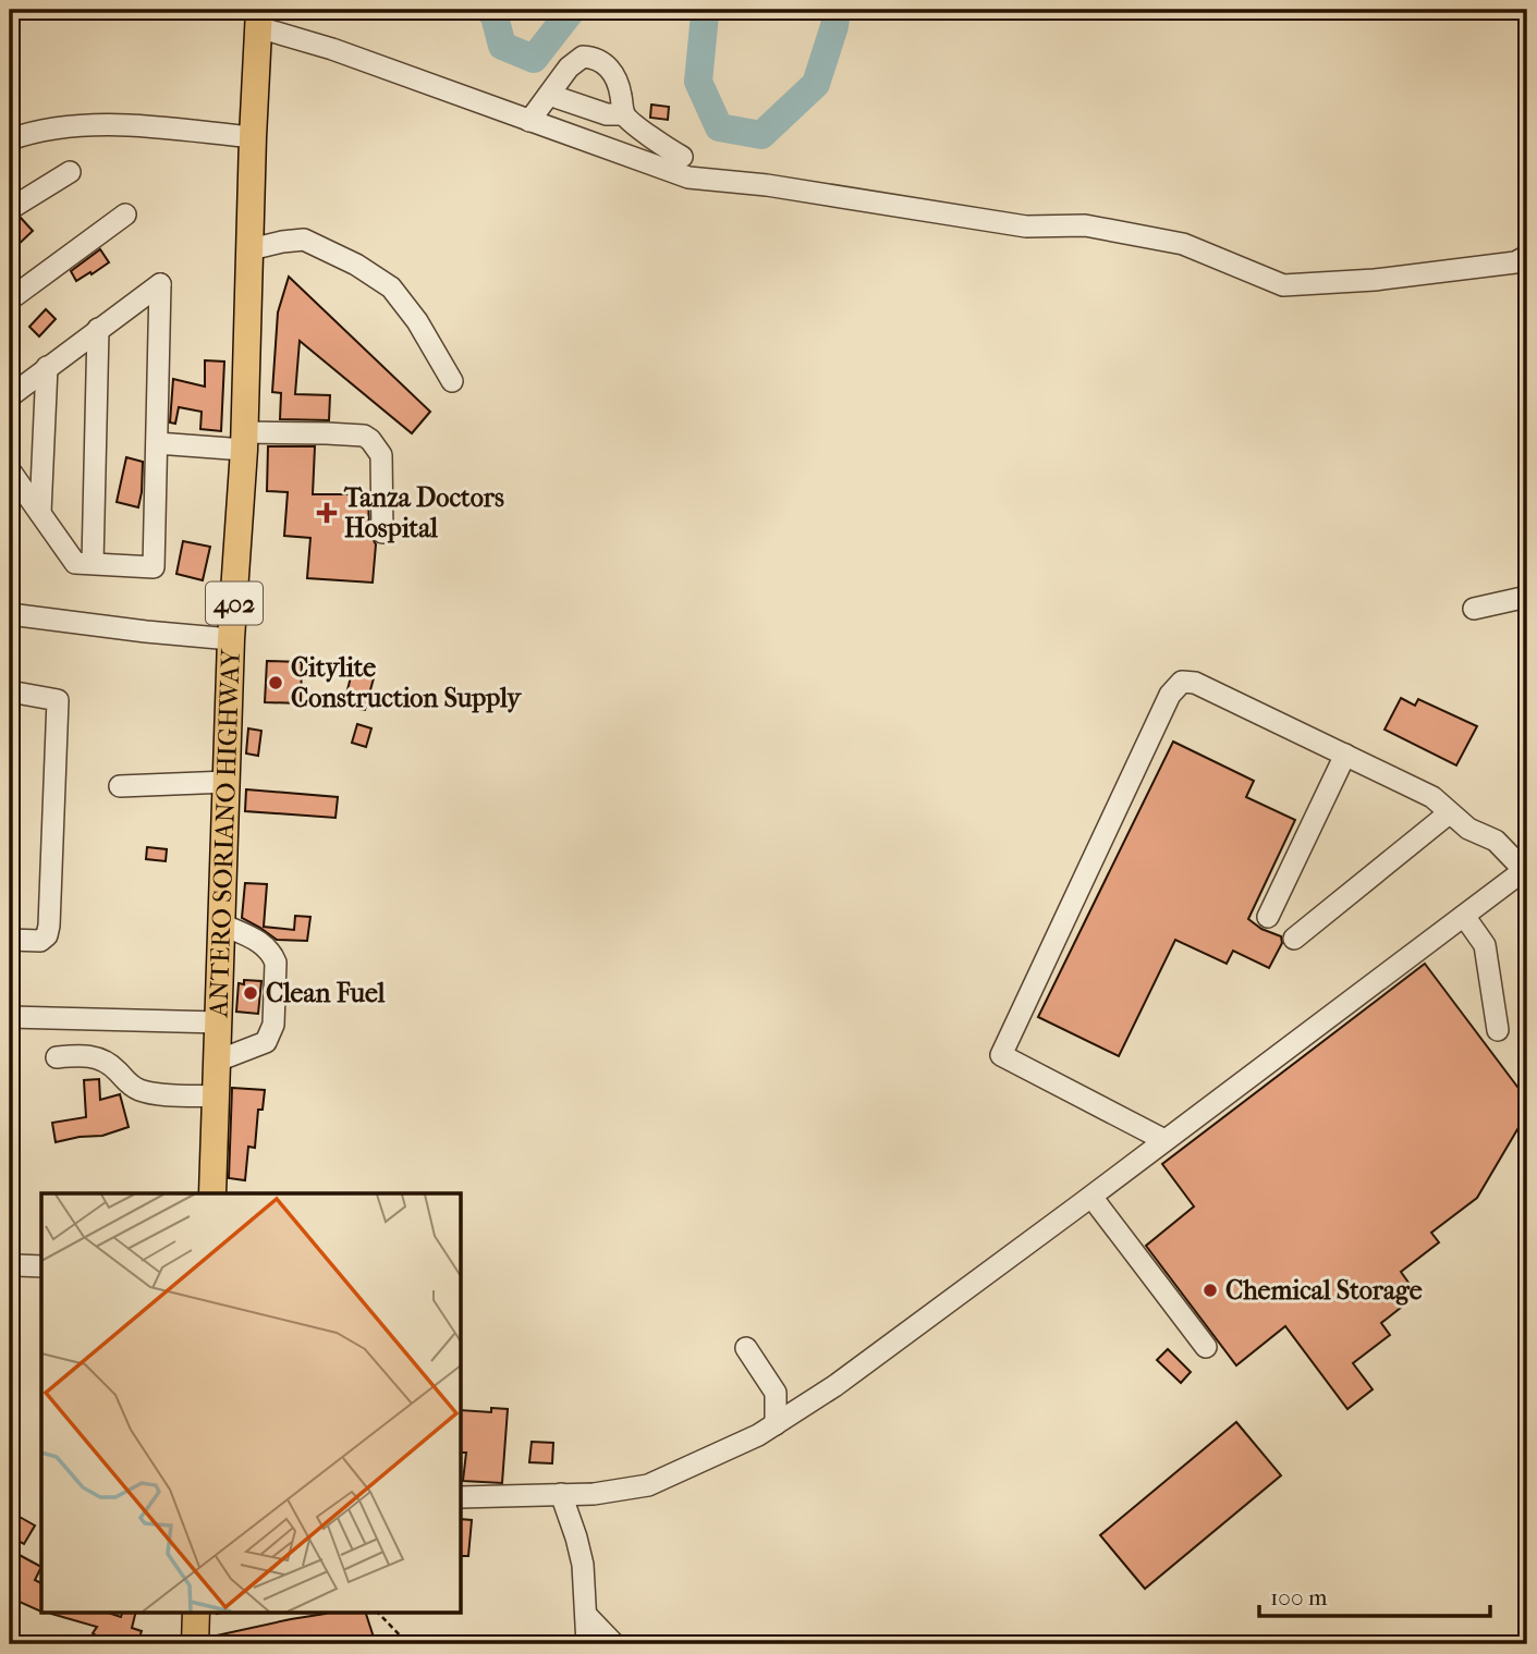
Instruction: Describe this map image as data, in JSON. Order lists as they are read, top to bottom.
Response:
{
  "streets": {
    "main road": ["402", "ANTERO SORIANO HIGHWAY"]
  },
  "places": {
    "health": ["Tanza Doctors Hospital"],
    "other": ["Citylite Construction Supply", "Clean Fuel", "Chemical Storage"]
  },
  "scale_bar": "100 m"
}
